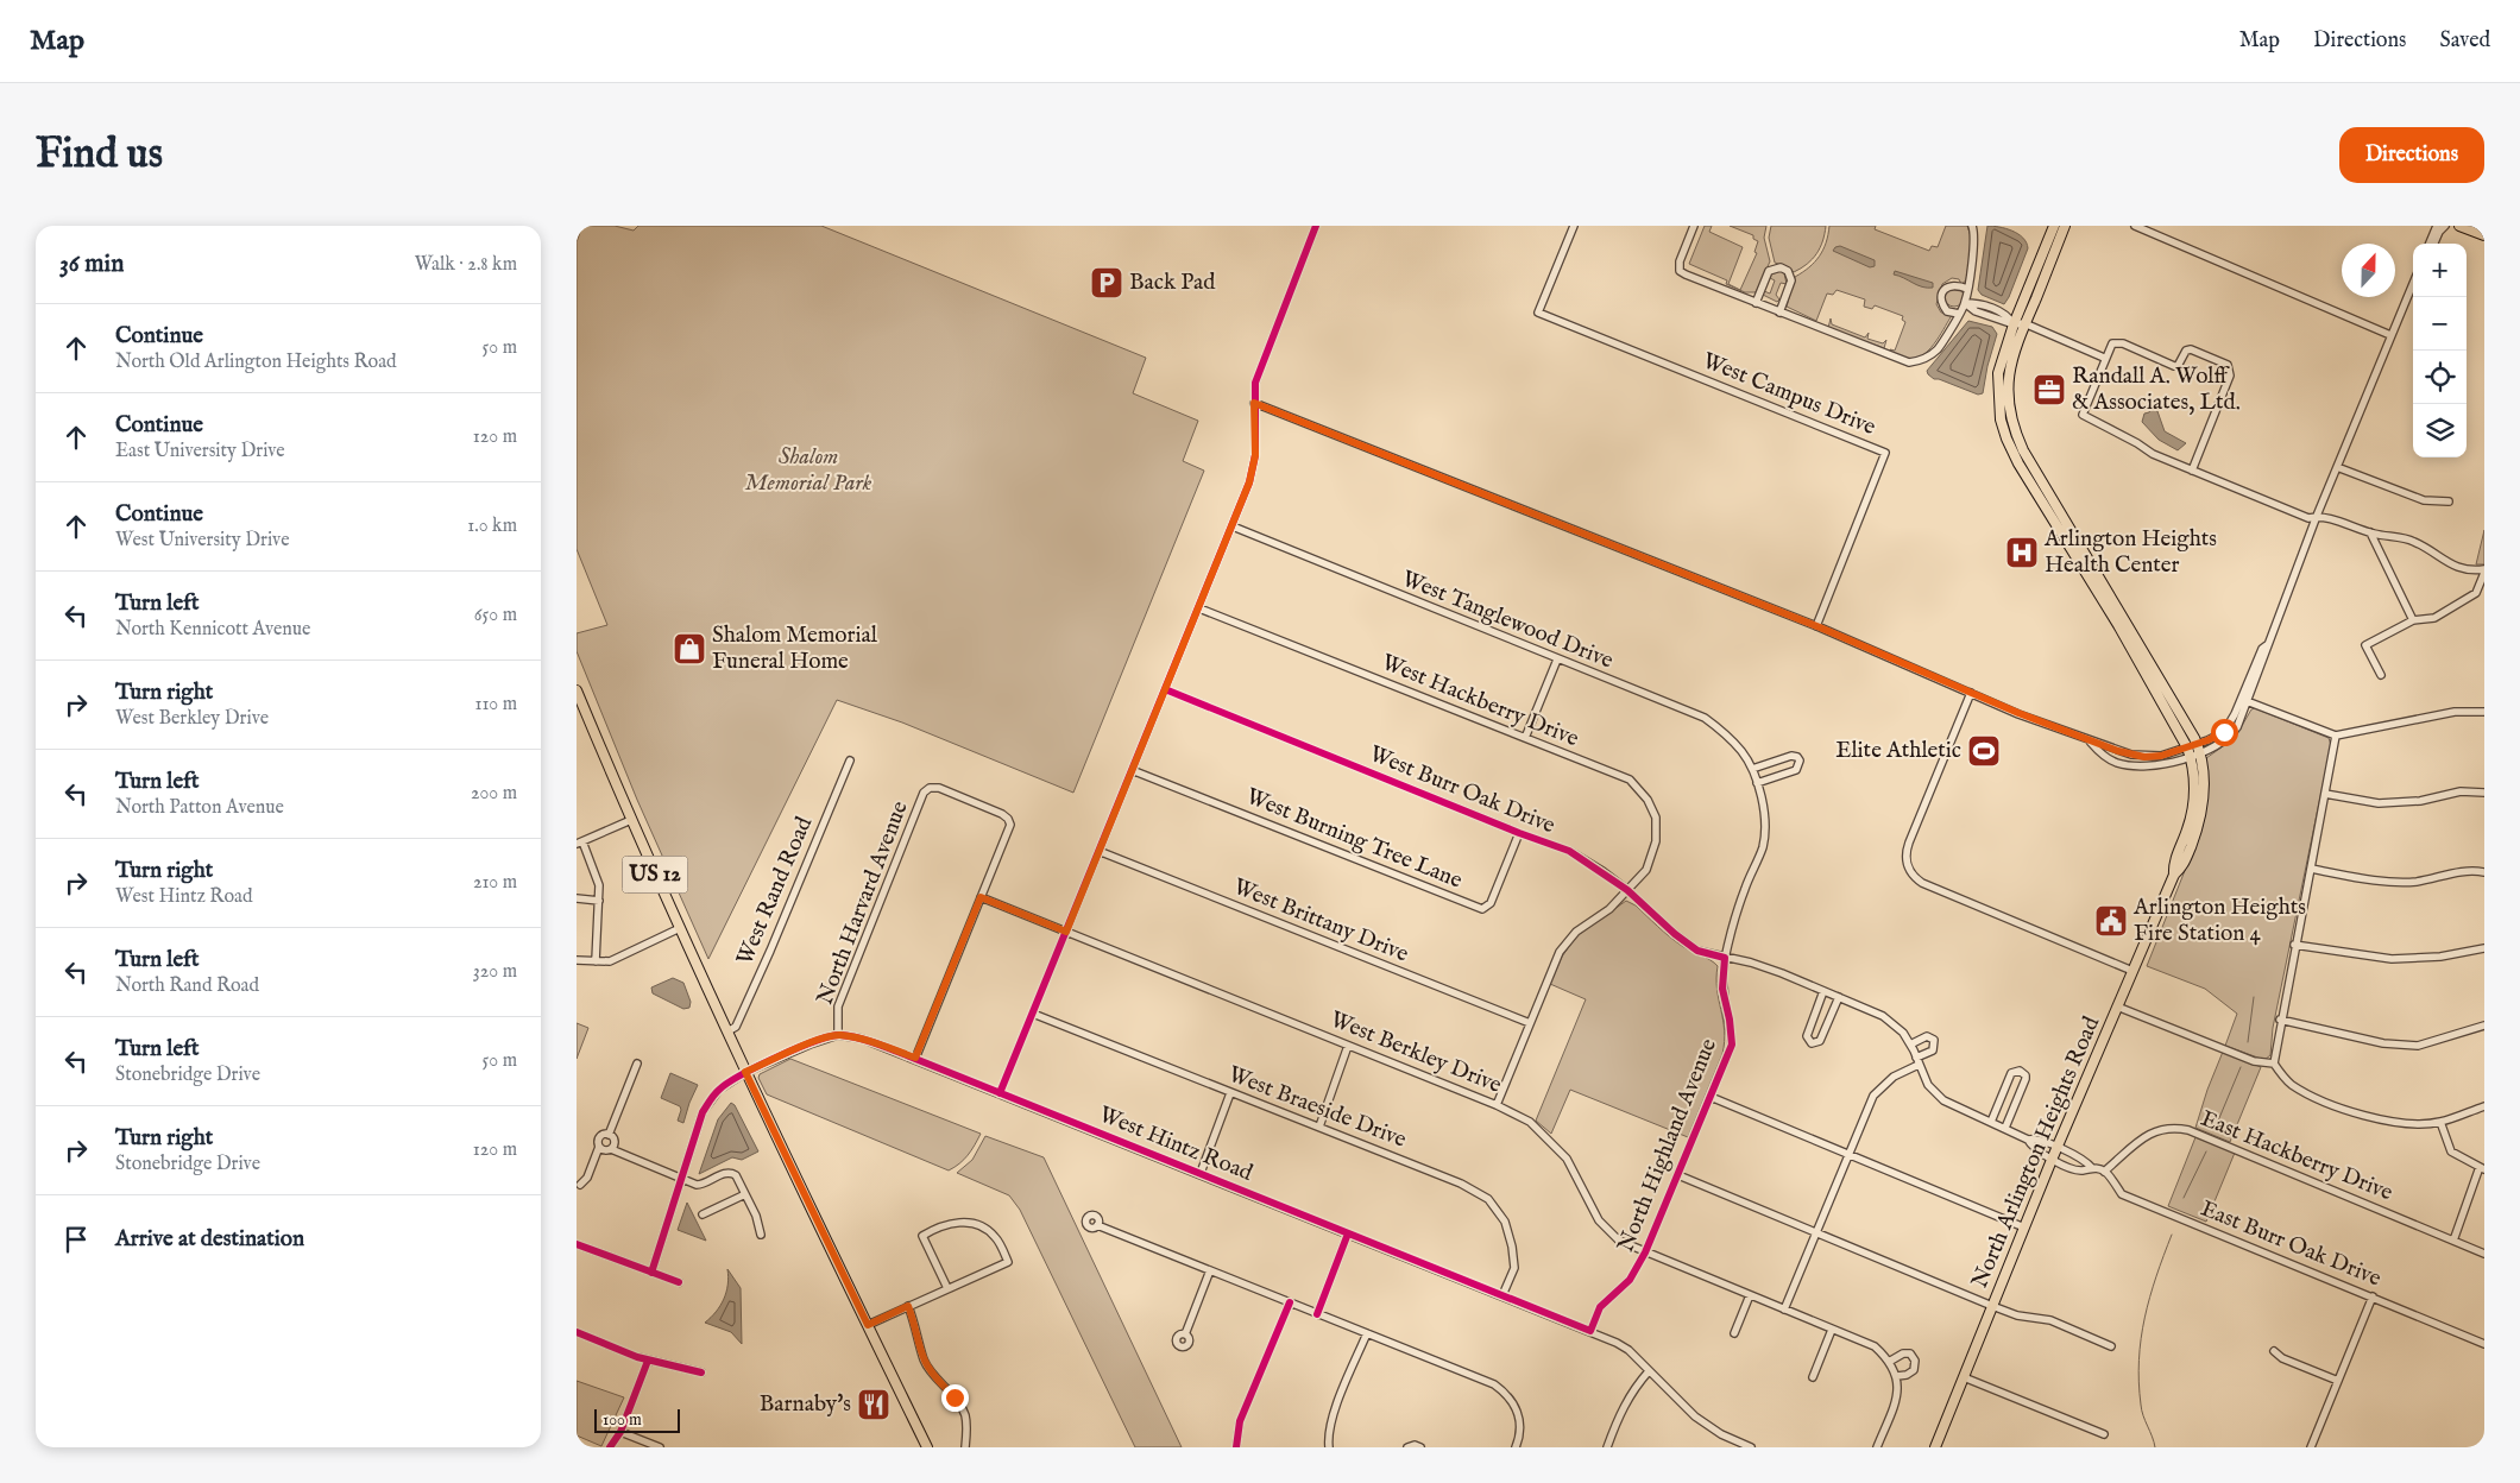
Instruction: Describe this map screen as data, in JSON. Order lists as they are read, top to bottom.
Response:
{
  "streets": {
    "main road": ["US 12", "North Arlington Heights Road"],
    "street": [
      "West Campus Drive",
      "West Tanglewood Drive",
      "West Hackberry Drive",
      "West Burr Oak Drive",
      "West Burning Tree Lane",
      "West Rand Road",
      "North Harvard Avenue",
      "West Brittany Drive",
      "West Berkley Drive",
      "West Braeside Drive",
      "West Hintz Road",
      "North Highland Avenue",
      "East Hackberry Drive",
      "East Burr Oak Drive"
    ]
  },
  "crossings": [
    ["West Tanglewood Drive", "West Burr Oak Drive"],
    ["West Tanglewood Drive", "North Highland Avenue"],
    ["West Hackberry Drive", "West Burr Oak Drive"],
    ["West Hackberry Drive", "West Brittany Drive"],
    ["West Hackberry Drive", "West Berkley Drive"],
    ["West Burr Oak Drive", "West Burning Tree Lane"],
    ["West Burr Oak Drive", "North Highland Avenue"],
    ["US 12", "West Rand Road"],
    ["US 12", "West Hintz Road"],
    ["North Harvard Avenue", "West Berkley Drive"],
    ["North Harvard Avenue", "West Hintz Road"],
    ["West Berkley Drive", "North Highland Avenue"],
    ["West Braeside Drive", "West Hintz Road"],
    ["West Hintz Road", "North Highland Avenue"],
    ["East Hackberry Drive", "East Burr Oak Drive"]
  ],
  "parks": ["Shalom Memorial Park"],
  "places": {
    "parking": ["Back Pad"],
    "office": ["Randall A. Wolff & Associates, Ltd."],
    "hospital": ["Arlington Heights Health Center"],
    "shop": ["Shalom Memorial Funeral Home"],
    "sports": ["Elite Athletic"],
    "public building": ["Arlington Heights Fire Station 4"],
    "restaurant": ["Barnaby's"]
  },
  "scale_bar": "100 m",
  "north": "top",
  "page": {
    "header": "Map",
    "nav": ["Map", "Directions", "Saved"],
    "buttons": "Directions",
    "title": "Find us",
    "heading": ["36 min", "Walk · 2.8 km"],
    "map_buttons": ["+", "−"],
    "list": [
      ["Continue", "North Old Arlington Heights Road", "50 m"],
      ["Continue", "East University Drive", "120 m"],
      ["Continue", "West University Drive", "1.0 km"],
      ["Turn left", "North Kennicott Avenue", "650 m"],
      ["Turn right", "West Berkley Drive", "110 m"],
      ["Turn left", "North Patton Avenue", "200 m"],
      ["Turn right", "West Hintz Road", "210 m"],
      ["Turn left", "North Rand Road", "320 m"],
      ["Turn left", "Stonebridge Drive", "50 m"],
      ["Turn right", "Stonebridge Drive", "120 m"],
      "Arrive at destination"
    ],
    "scale": "100 m"
  }
}
